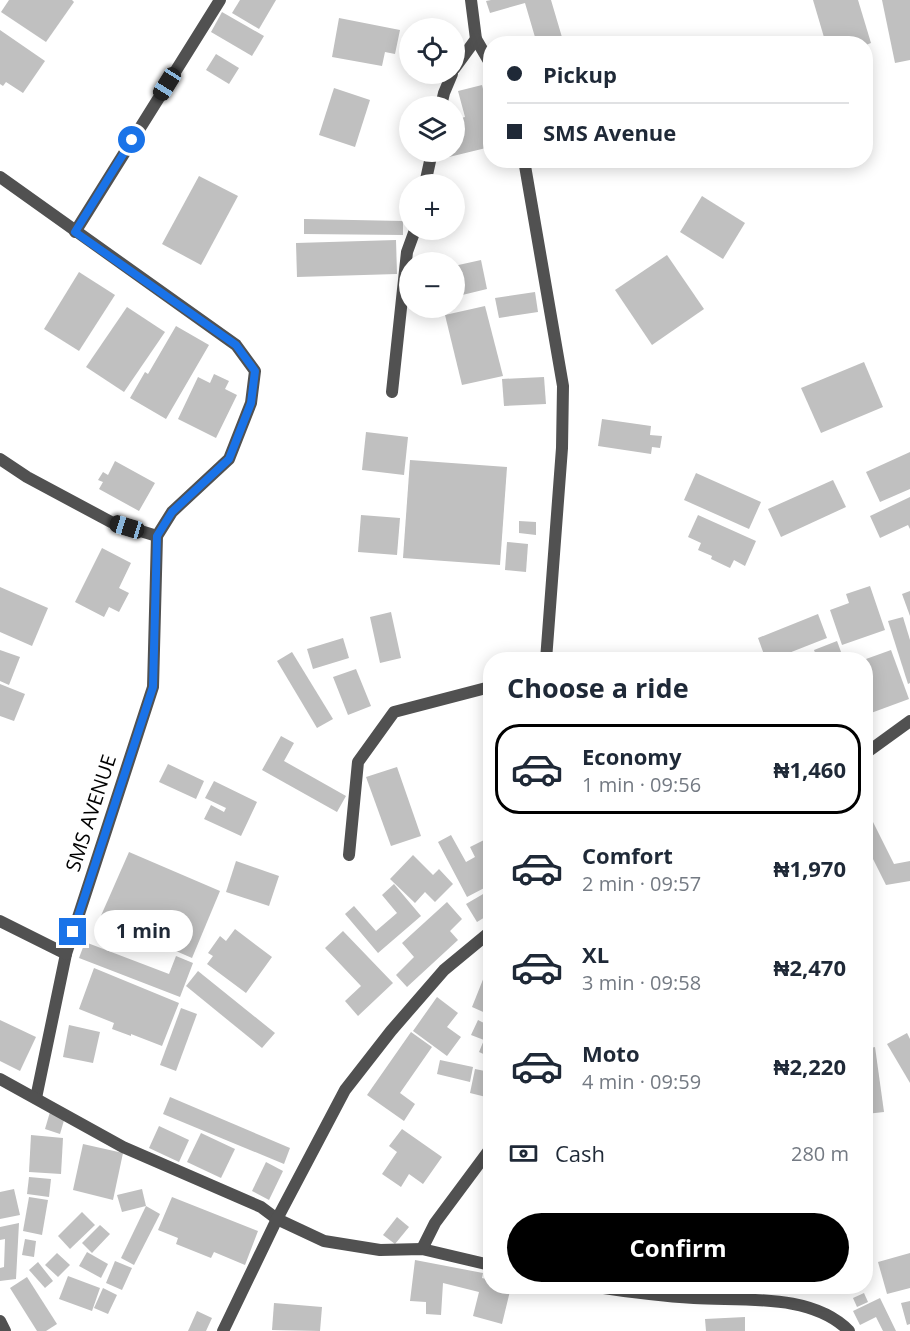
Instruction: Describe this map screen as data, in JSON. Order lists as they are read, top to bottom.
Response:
{
  "streets": {
    "street": ["SMS AVENUE"]
  },
  "page": {
    "map_buttons": ["+", "−"],
    "banner": ["Pickup", "SMS Avenue"],
    "heading": "Choose a ride",
    "list": [
      {
        "name": "Economy",
        "note": "1 min · 09:56",
        "value": "₦1,460"
      },
      {
        "name": "Comfort",
        "note": "2 min · 09:57",
        "value": "₦1,970"
      },
      {
        "name": "XL",
        "note": "3 min · 09:58",
        "value": "₦2,470"
      },
      {
        "name": "Moto",
        "note": "4 min · 09:59",
        "value": "₦2,220"
      }
    ],
    "bubble": "1 min",
    "pay": ["Cash", "280 m"],
    "buttons": "Confirm"
  }
}
